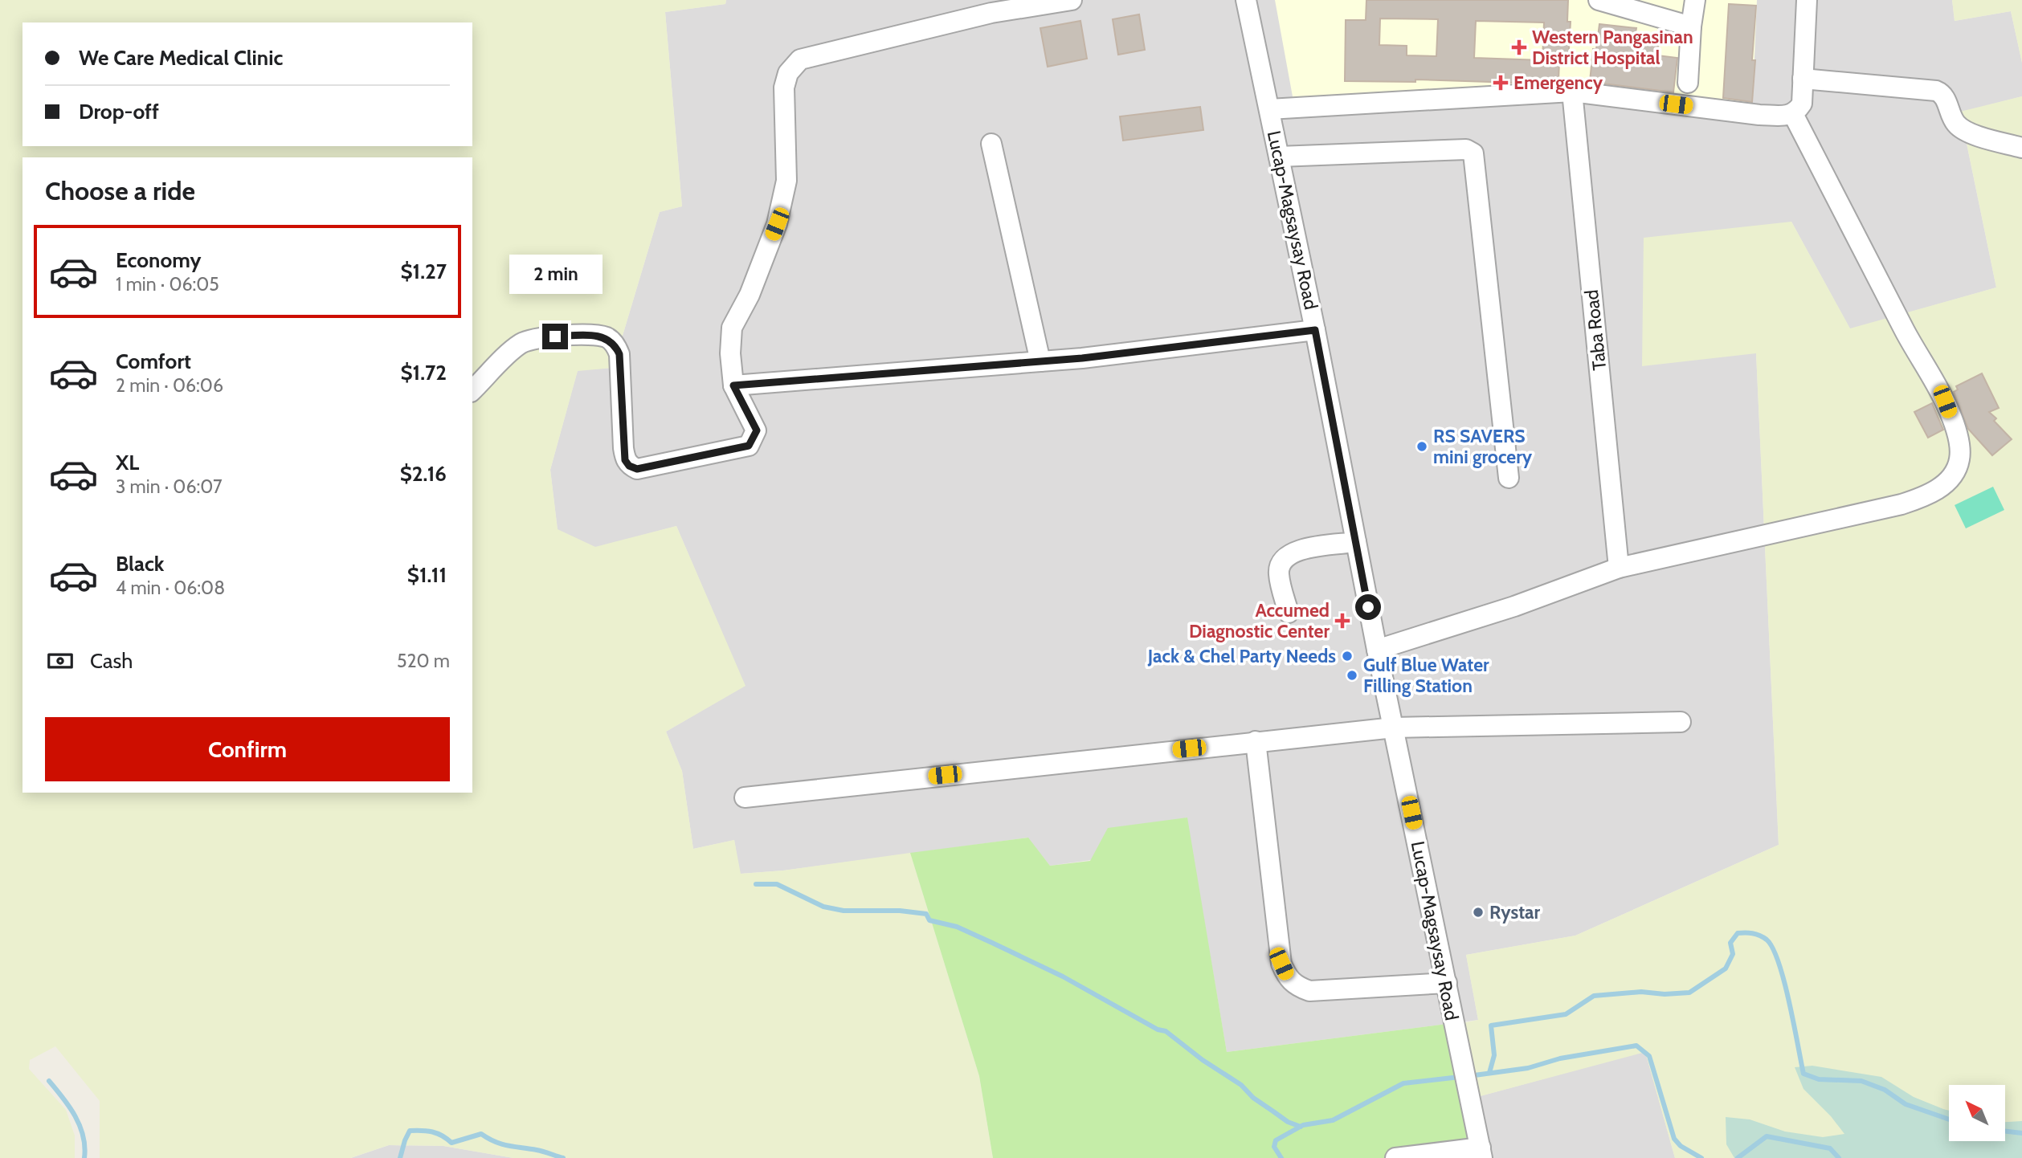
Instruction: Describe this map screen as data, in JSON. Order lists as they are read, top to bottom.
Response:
{
  "streets": {
    "street": ["Lucap-Magsaysay Road", "Taba Road"]
  },
  "places": {
    "health": ["Western Pangasinan District Hospital", "Emergency", "Accumed Diagnostic Center"],
    "other": [
      "RS SAVERS mini grocery",
      "Jack & Chel Party Needs",
      "Gulf Blue Water Filling Station",
      "Rystar"
    ]
  },
  "north": "top left",
  "page": {
    "banner": ["We Care Medical Clinic", "Drop-off"],
    "heading": "Choose a ride",
    "list": [
      {
        "name": "Economy",
        "note": "1 min · 06:05",
        "value": "$1.27"
      },
      {
        "name": "Comfort",
        "note": "2 min · 06:06",
        "value": "$1.72"
      },
      {
        "name": "XL",
        "note": "3 min · 06:07",
        "value": "$2.16"
      },
      {
        "name": "Black",
        "note": "4 min · 06:08",
        "value": "$1.11"
      }
    ],
    "bubble": "2 min",
    "pay": ["Cash", "520 m"],
    "buttons": "Confirm"
  }
}
